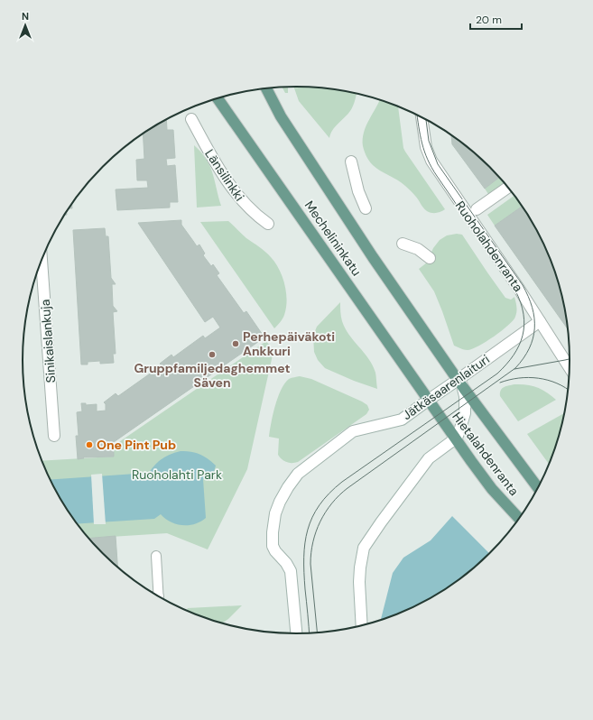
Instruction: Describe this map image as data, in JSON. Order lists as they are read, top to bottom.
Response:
{
  "streets": {
    "main road": ["Mechelininkatu", "Hietalahdenranta"],
    "street": [
      "Länsilinkki",
      "Ruoholahdenranta",
      "Sinikaislankuja",
      "Jätkäsaarenlaituri"
    ]
  },
  "crossings": [
    ["Mechelininkatu", "Jätkäsaarenlaituri"],
    ["Mechelininkatu", "Hietalahdenranta"],
    ["Ruoholahdenranta", "Jätkäsaarenlaituri"],
    ["Jätkäsaarenlaituri", "Hietalahdenranta"]
  ],
  "parks": ["Ruoholahti Park"],
  "places": ["Perhepäiväkoti Ankkuri", "Gruppfamiljedaghemmet Säven", "One Pint Pub"],
  "scale_bar": "20 m",
  "north": "top"
}
